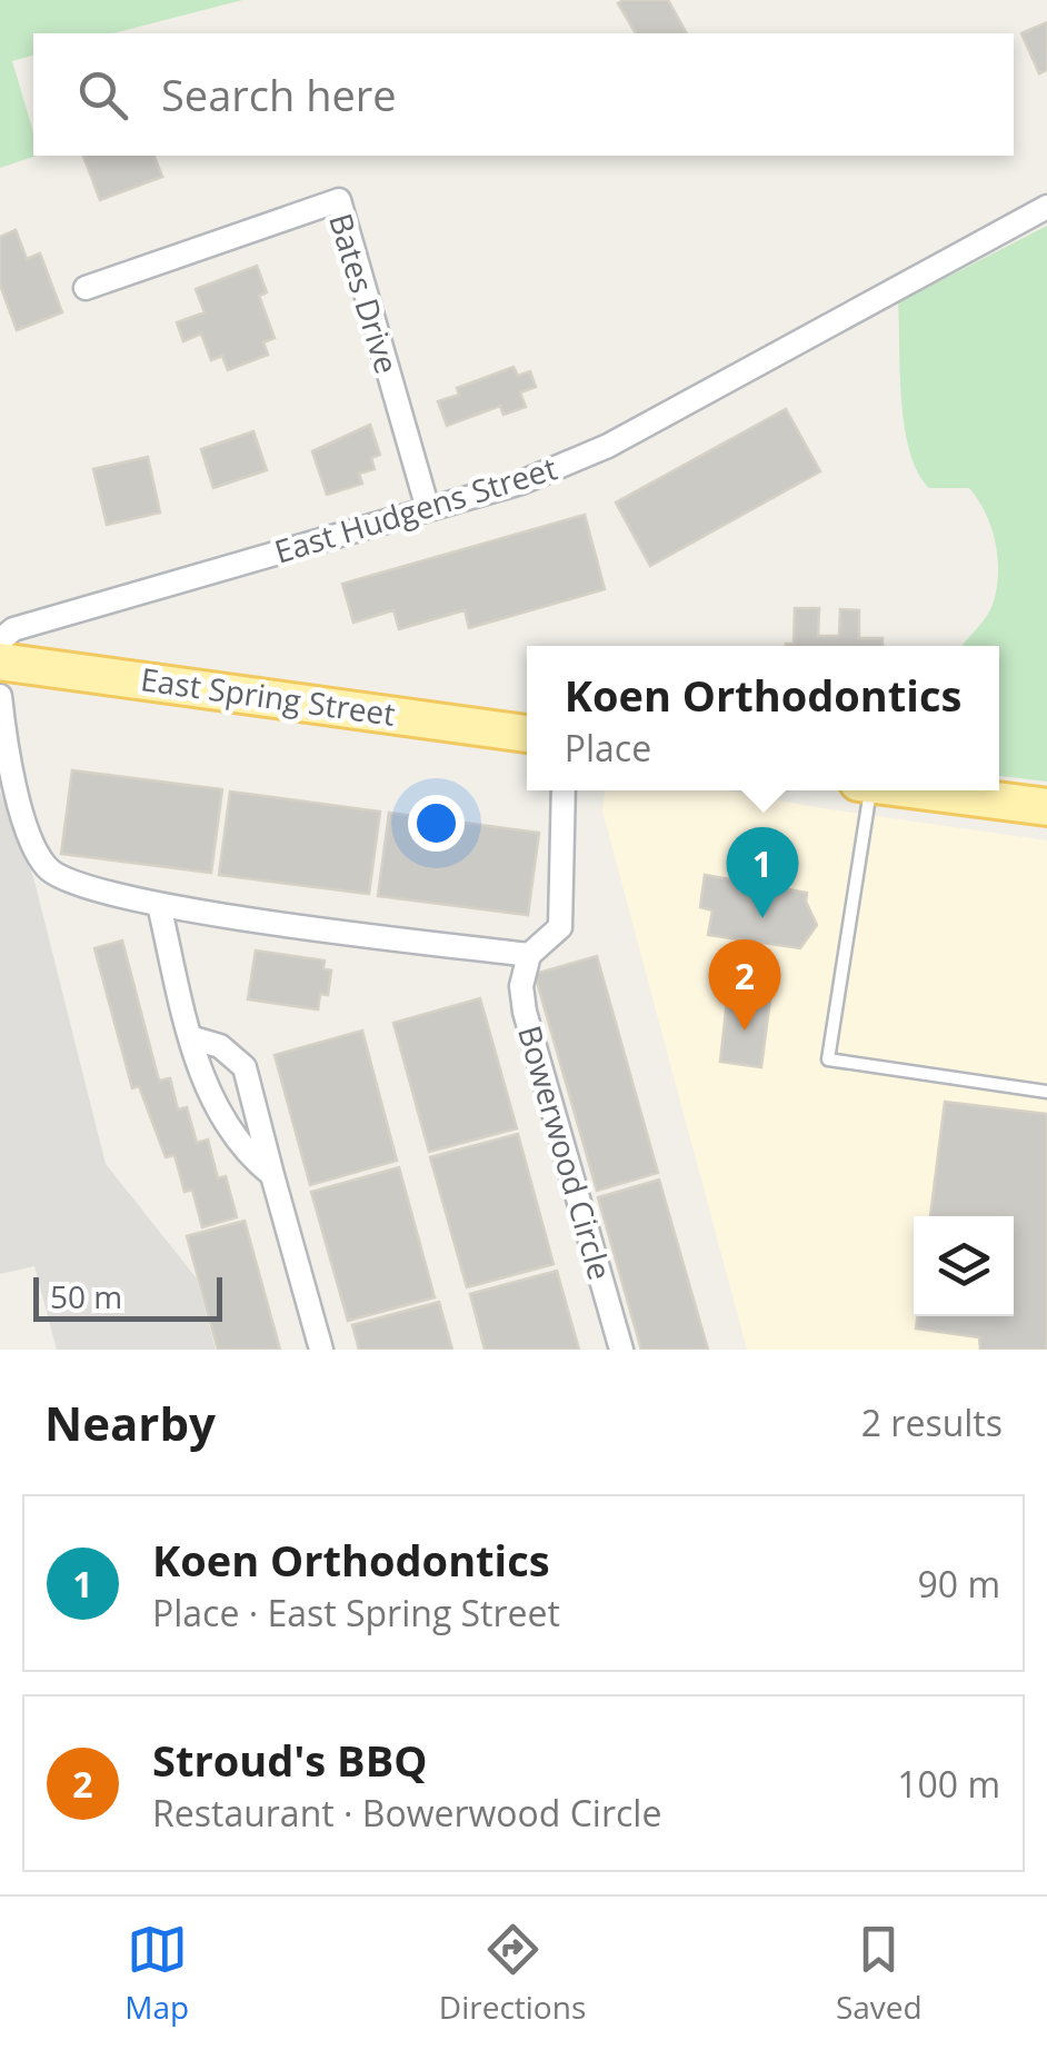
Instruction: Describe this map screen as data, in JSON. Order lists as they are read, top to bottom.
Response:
{
  "streets": {
    "main road": ["East Spring Street"],
    "street": ["Bates Drive", "East Hudgens Street", "Bowerwood Circle"]
  },
  "crossings": [
    ["Bates Drive", "East Hudgens Street"]
  ],
  "scale_bar": "50 m",
  "page": {
    "search": "Search here",
    "popup": ["Koen Orthodontics", "Place"],
    "pins": ["1", "2"],
    "scale": "50 m",
    "heading": ["Nearby", "2 results"],
    "list": [
      {
        "mark": "1",
        "name": "Koen Orthodontics",
        "note": "Place · East Spring Street",
        "value": "90 m"
      },
      {
        "mark": "2",
        "name": "Stroud's BBQ",
        "note": "Restaurant · Bowerwood Circle",
        "value": "100 m"
      }
    ],
    "nav": ["Map", "Directions", "Saved"]
  }
}
